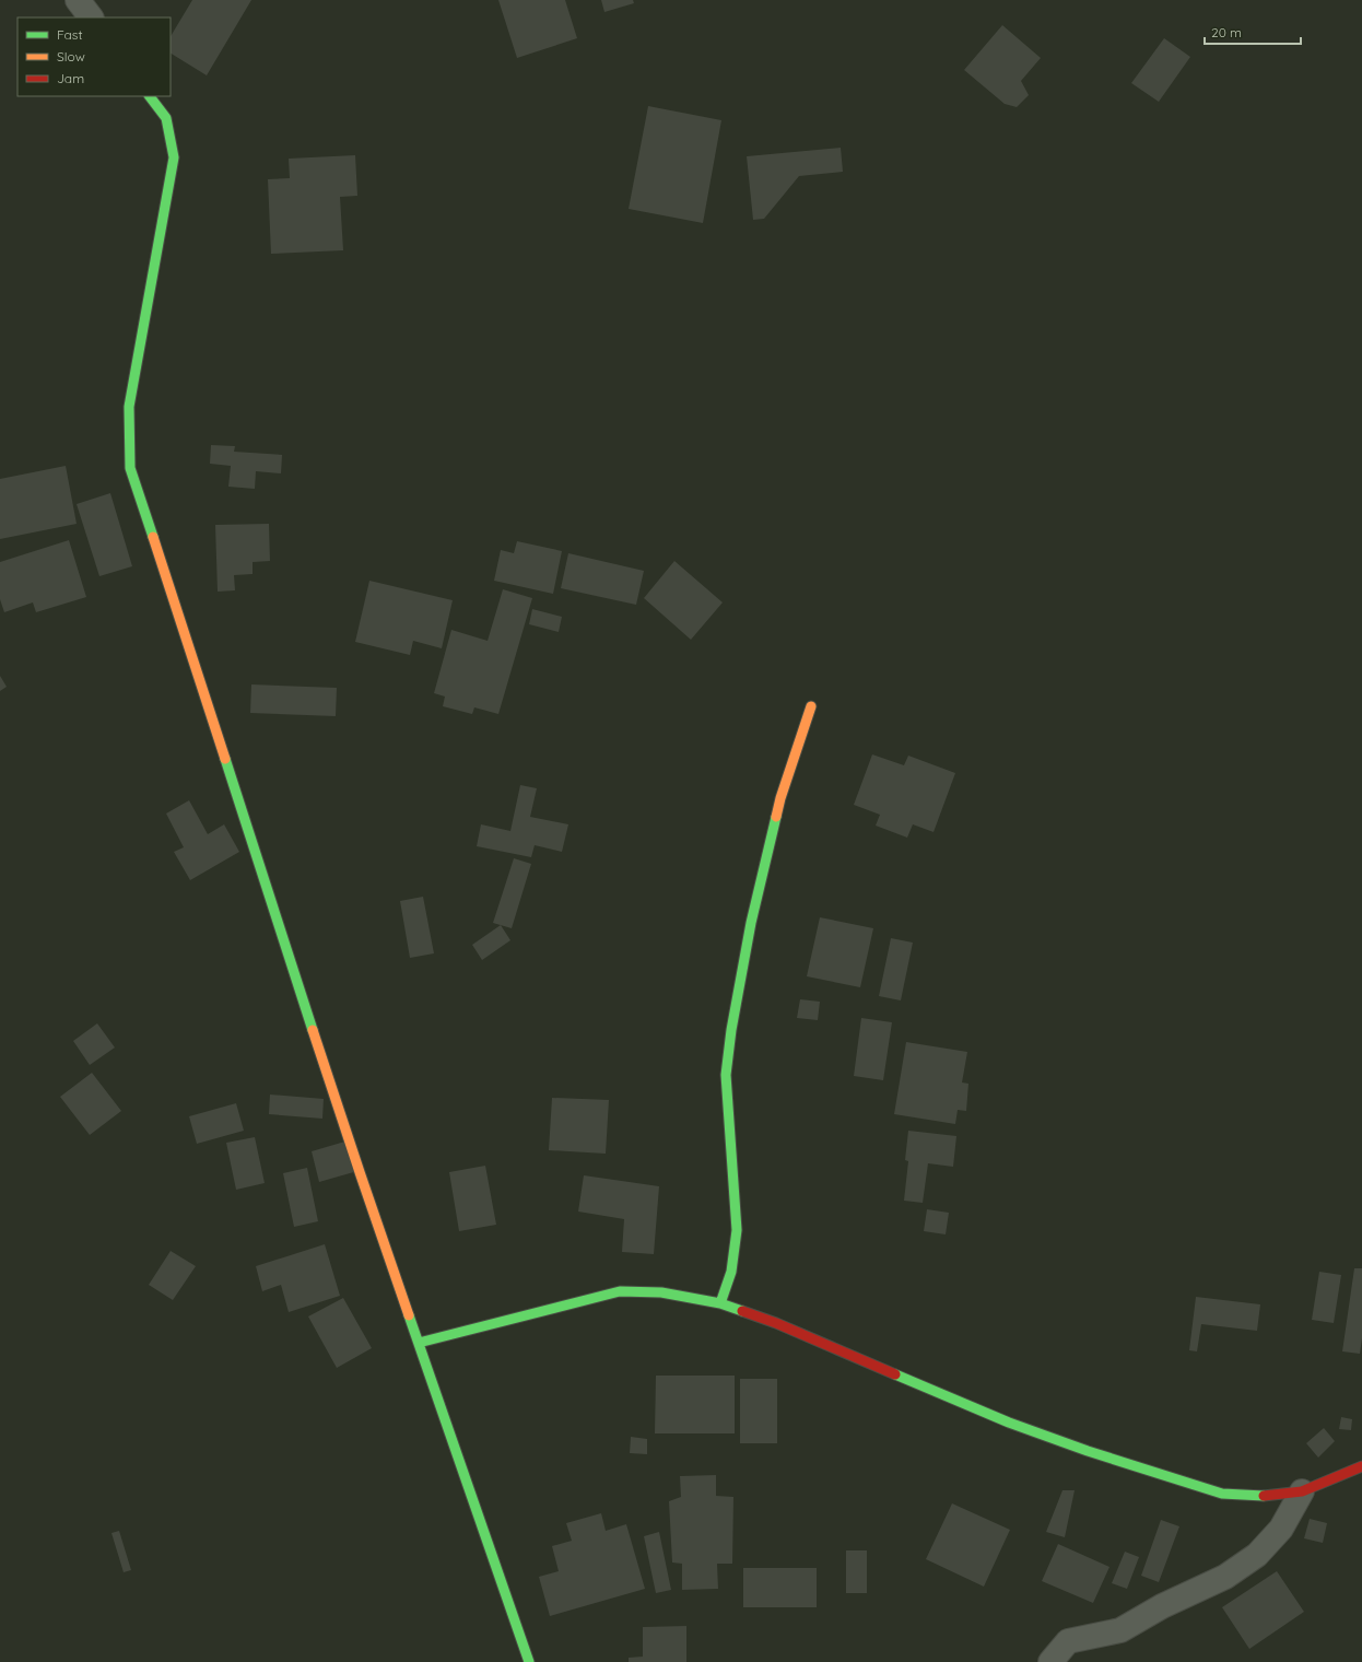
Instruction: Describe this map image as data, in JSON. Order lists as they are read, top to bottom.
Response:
{
  "legend": ["Fast", "Slow", "Jam"],
  "scale_bar": "20 m"
}
